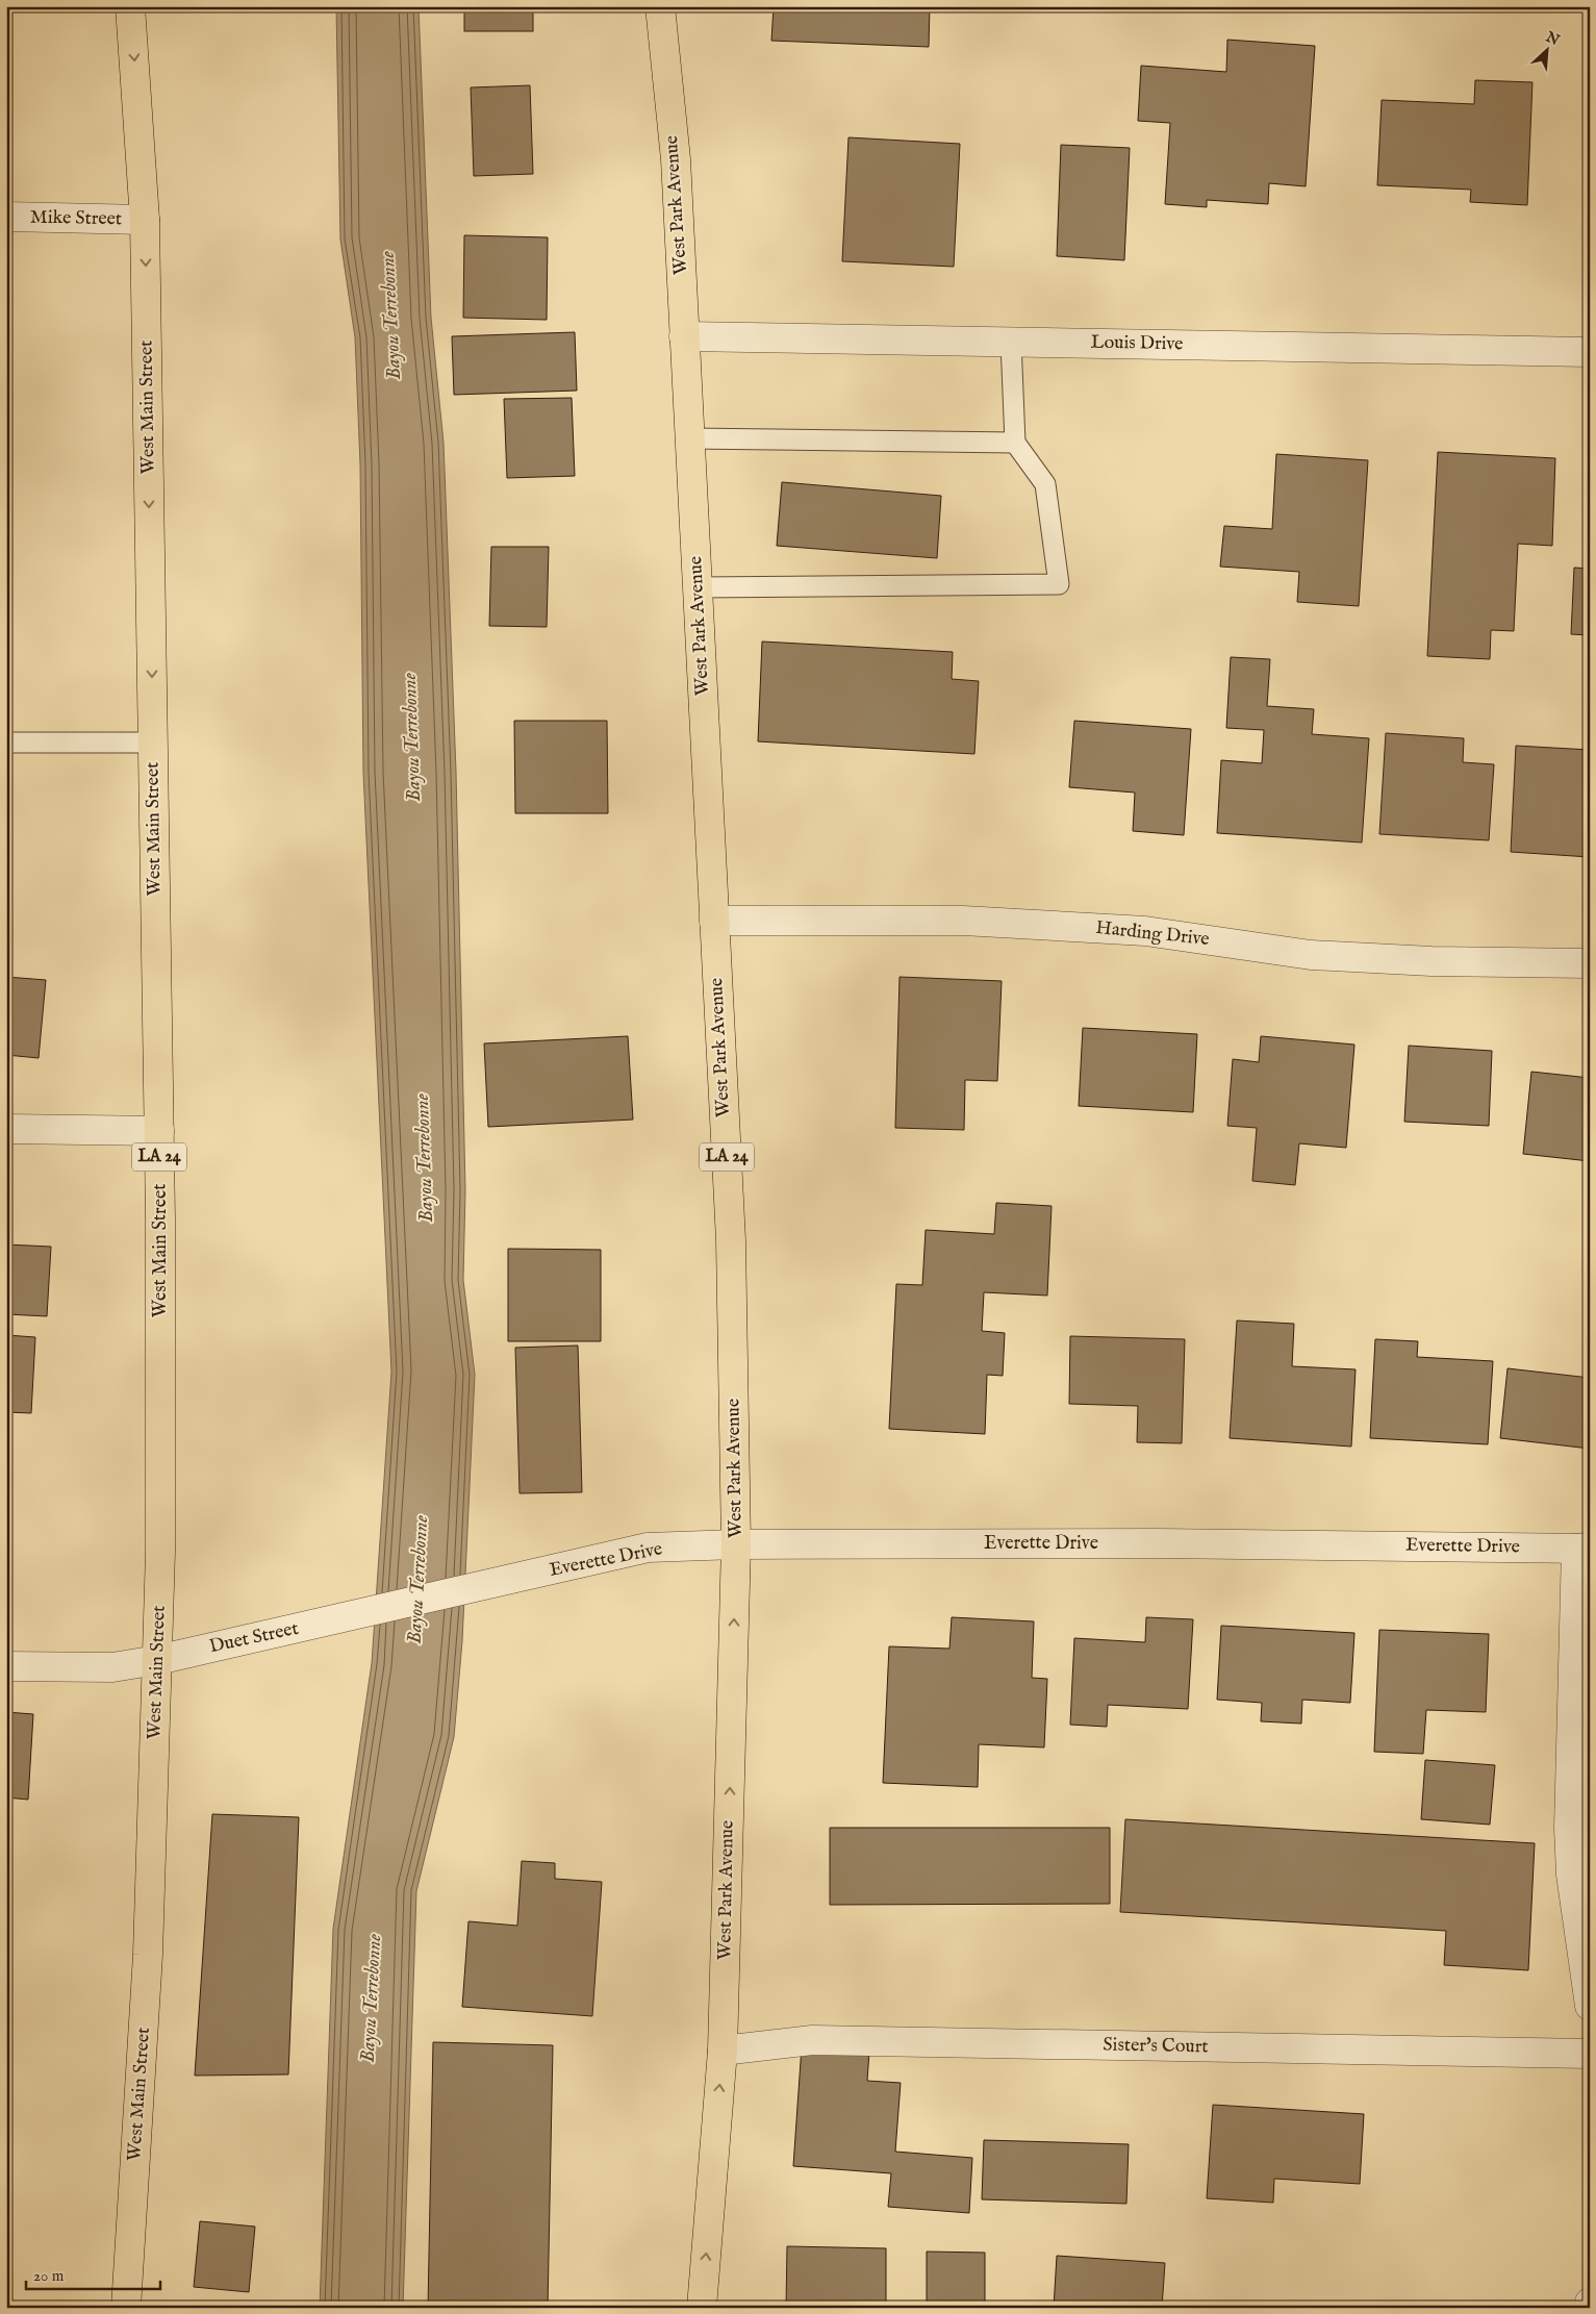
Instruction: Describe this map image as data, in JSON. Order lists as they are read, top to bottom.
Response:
{
  "streets": {
    "main road": ["West Park Avenue", "West Main Street", "LA 24"],
    "street": [
      "Mike Street",
      "Louis Drive",
      "Harding Drive",
      "Everette Drive",
      "Duet Street",
      "Sister's Court"
    ]
  },
  "crossings": [
    ["West Park Avenue", "Louis Drive"],
    ["West Park Avenue", "Harding Drive"],
    ["West Park Avenue", "Everette Drive"],
    ["West Park Avenue", "Sister's Court"],
    ["Mike Street", "West Main Street"],
    ["West Main Street", "Duet Street"],
    ["Everette Drive", "Duet Street"]
  ],
  "water": ["Bayou Terrebonne"],
  "scale_bar": "20 m",
  "north": "top right"
}
